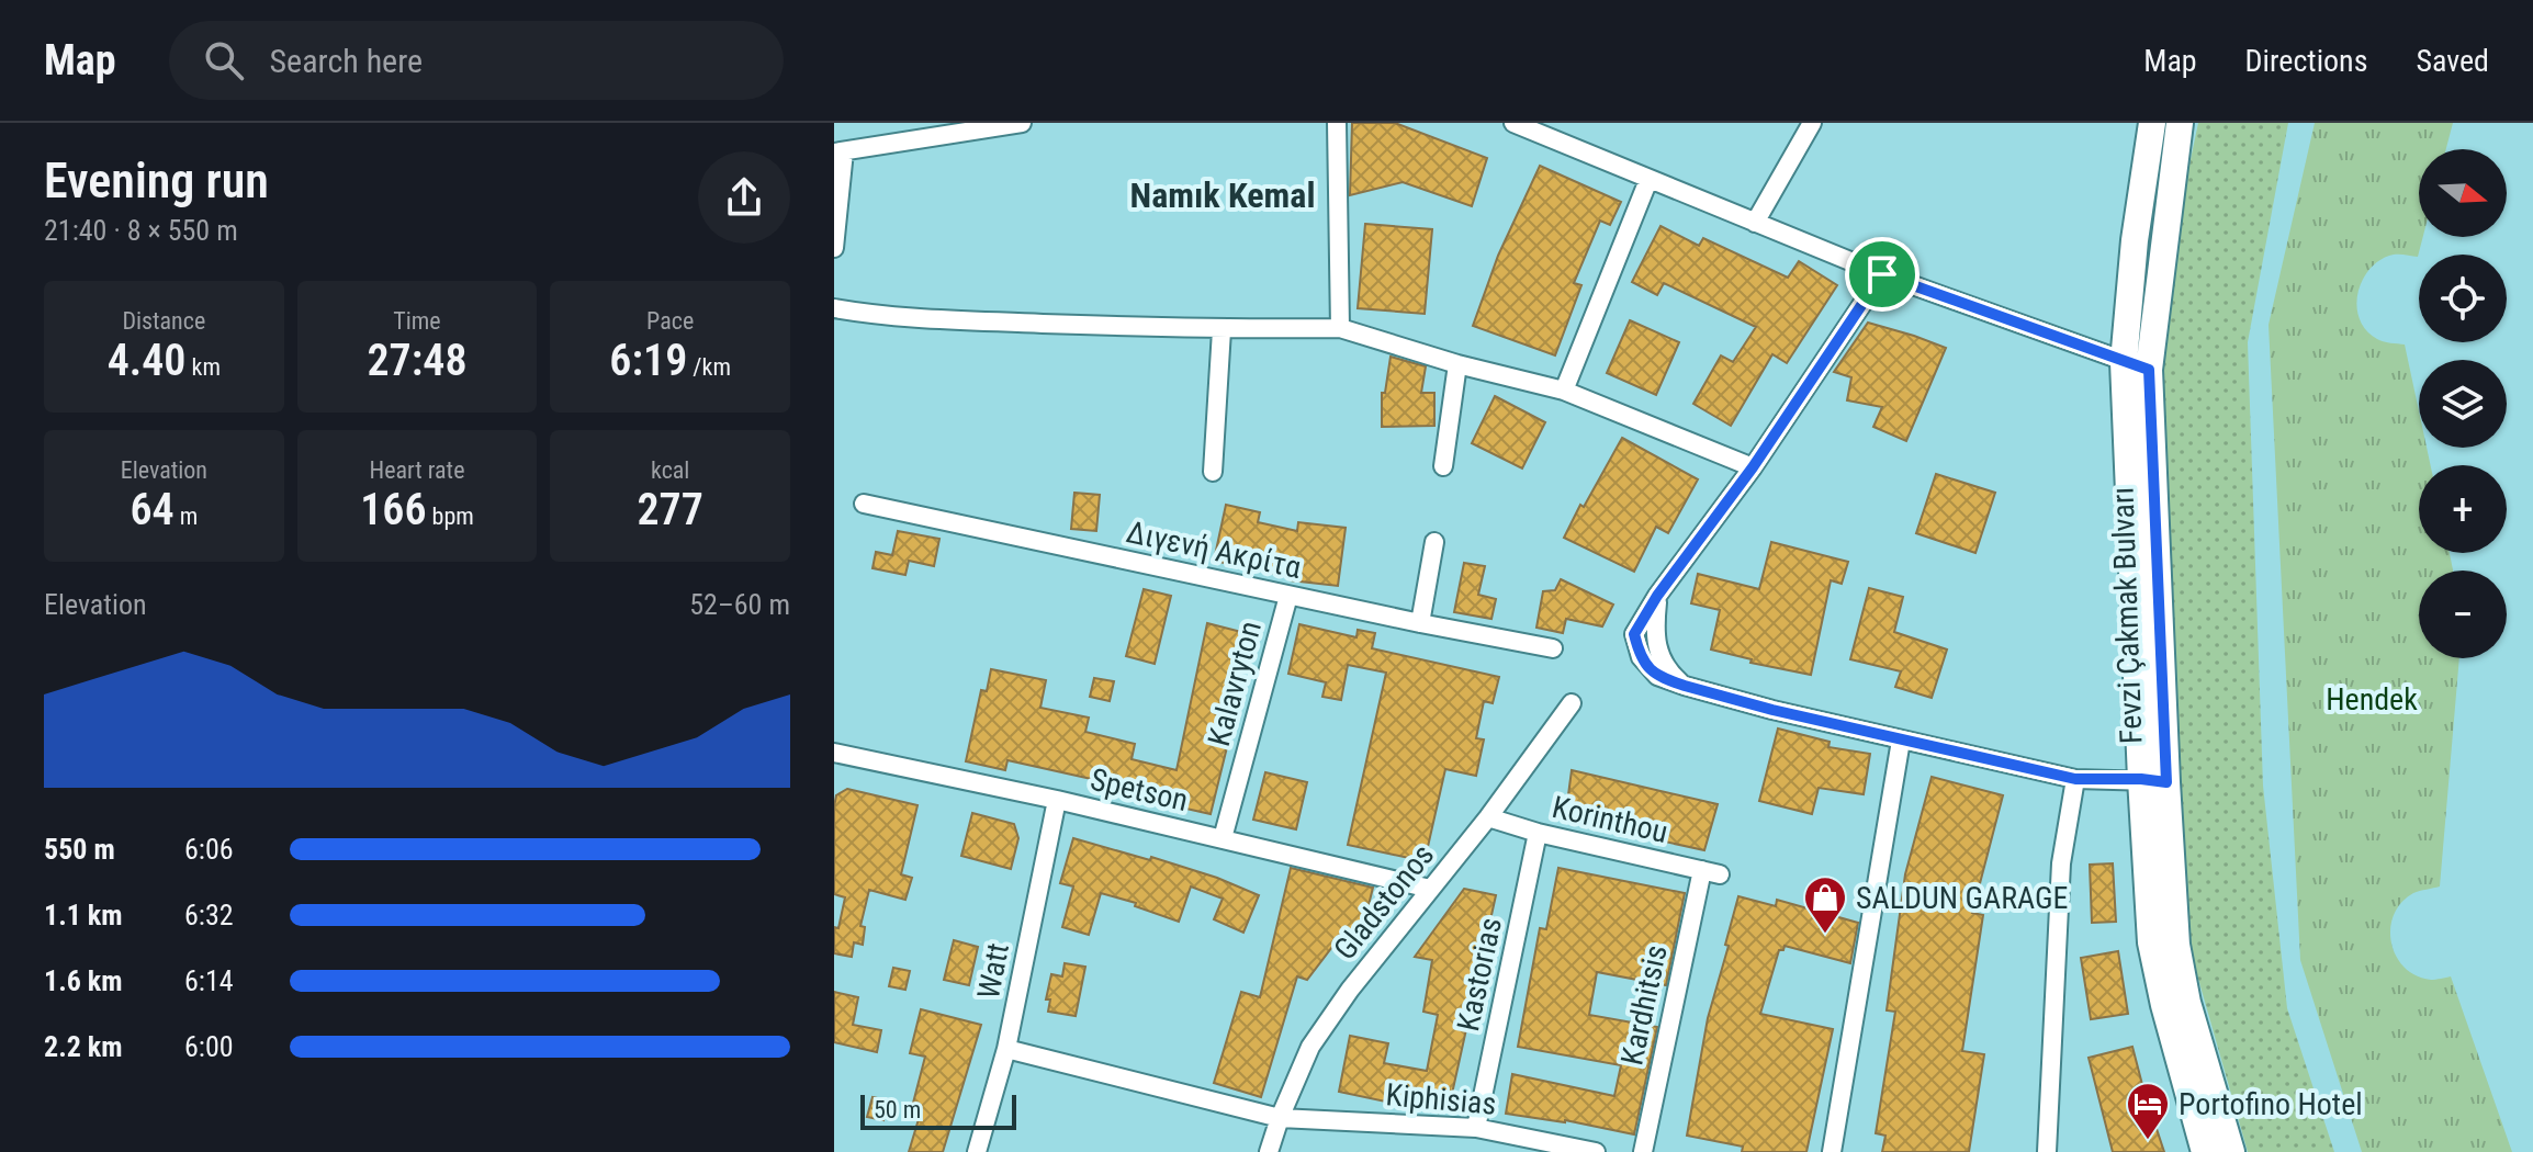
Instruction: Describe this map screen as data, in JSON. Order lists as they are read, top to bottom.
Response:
{
  "streets": {
    "main road": ["Fevzi Çakmak Bulvarı"],
    "street": [
      "Διγενή Ακρίτα",
      "Kalavryton",
      "Spetson",
      "Korinthou",
      "Gladstonos",
      "Watt",
      "Kastorias",
      "Kardhitsis",
      "Kiphisias"
    ]
  },
  "crossings": [
    ["Διγενή Ακρίτα", "Kalavryton"],
    ["Kalavryton", "Spetson"],
    ["Spetson", "Gladstonos"],
    ["Spetson", "Watt"],
    ["Korinthou", "Gladstonos"],
    ["Korinthou", "Kastorias"],
    ["Korinthou", "Kardhitsis"],
    ["Gladstonos", "Kiphisias"],
    ["Watt", "Kiphisias"],
    ["Kastorias", "Kiphisias"]
  ],
  "districts": ["Namık Kemal"],
  "parks": ["Hendek"],
  "places": {
    "shop": ["SALDUN GARAGE"],
    "hotel": ["Portofino Hotel"]
  },
  "scale_bar": "50 m",
  "north": "right",
  "page": {
    "header": "Map",
    "search": "Search here",
    "nav": ["Map", "Directions", "Saved"],
    "heading": ["Evening run", "21:40 · 8 × 550 m"],
    "map_buttons": ["+", "−"],
    "stats": [
      ["Distance", "4.40 km"],
      ["Time", "27:48"],
      ["Pace", "6:19 /km"],
      ["Elevation", "64 m"],
      ["Heart rate", "166 bpm"],
      ["kcal", "277"]
    ],
    "chart": ["Elevation", "52–60 m"],
    "list": [
      {
        "name": "550 m",
        "note": "6:06"
      },
      {
        "name": "1.1 km",
        "note": "6:32"
      },
      {
        "name": "1.6 km",
        "note": "6:14"
      },
      {
        "name": "2.2 km",
        "note": "6:00"
      }
    ],
    "scale": "50 m"
  }
}
